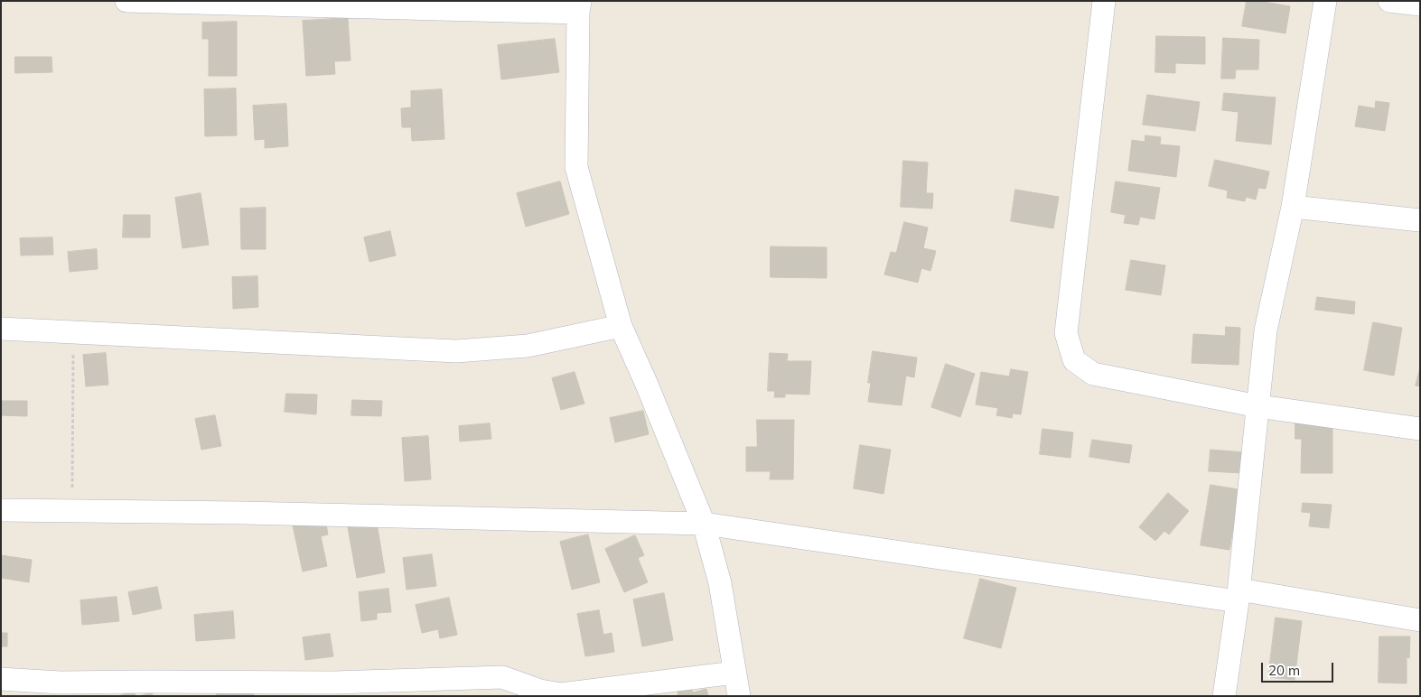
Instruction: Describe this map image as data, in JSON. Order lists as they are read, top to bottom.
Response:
{
  "scale_bar": "20 m"
}
